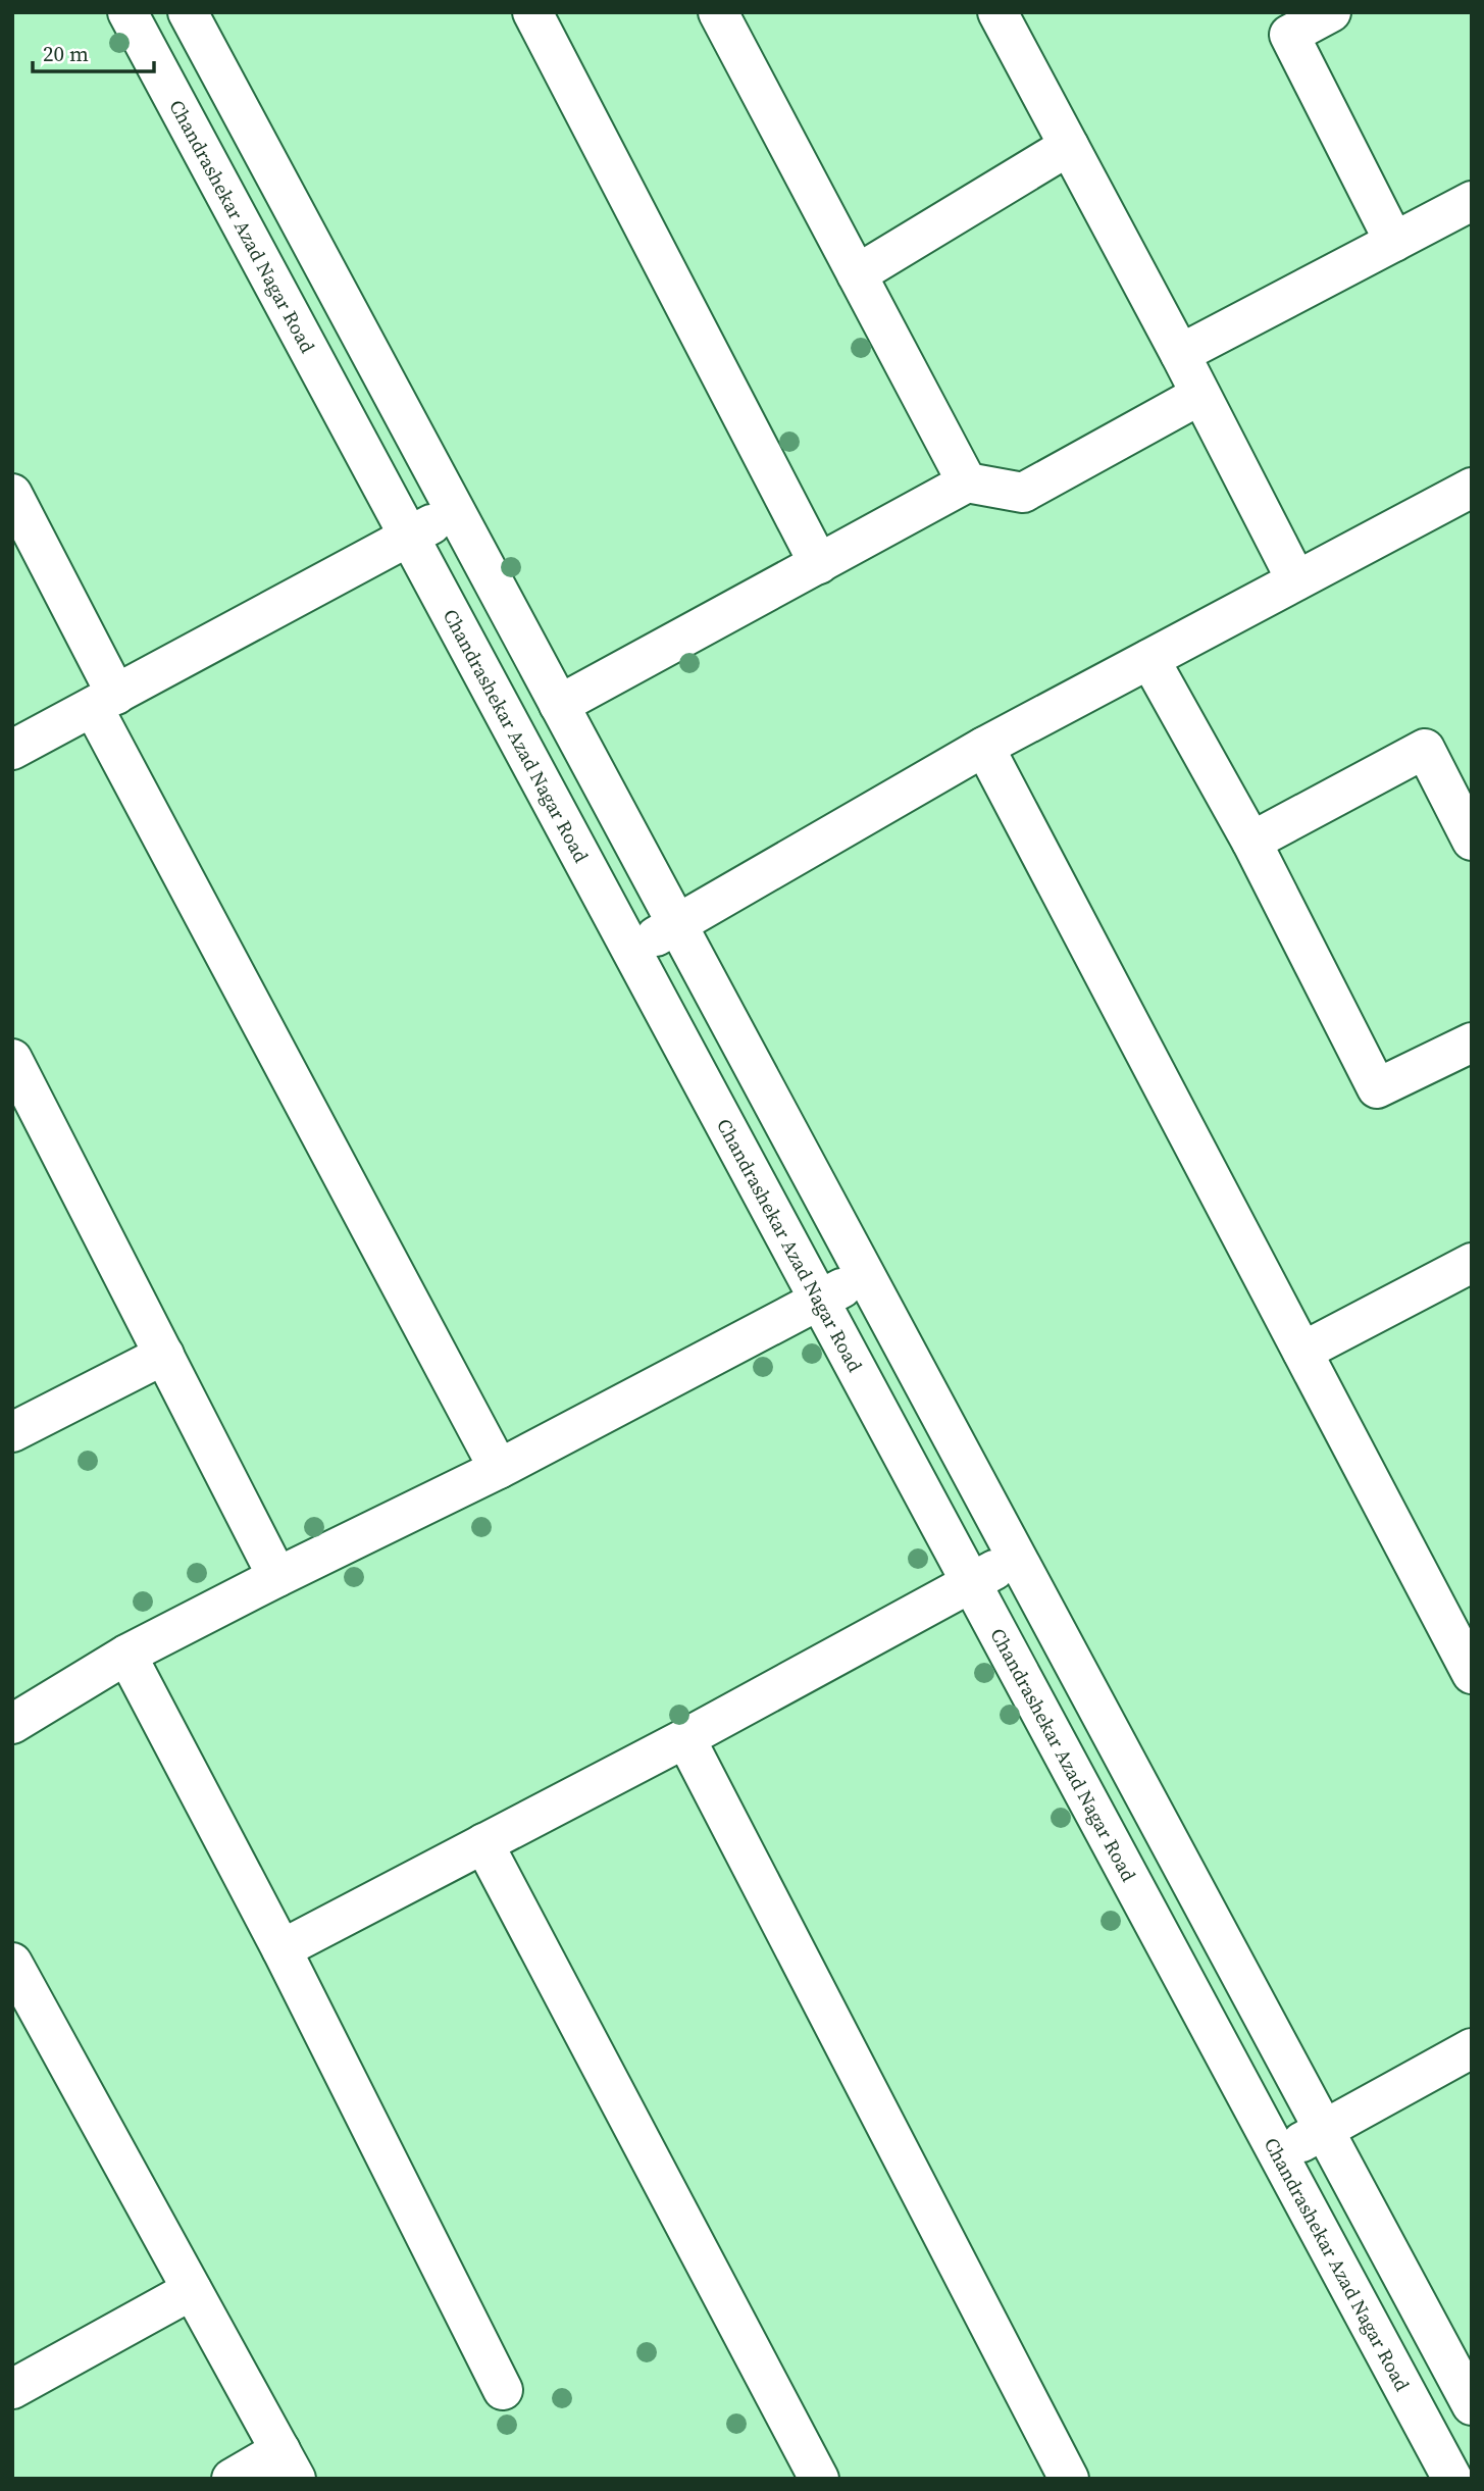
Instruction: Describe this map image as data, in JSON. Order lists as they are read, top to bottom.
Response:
{
  "streets": {
    "street": ["Chandrashekar Azad Nagar Road"]
  },
  "scale_bar": "20 m"
}
